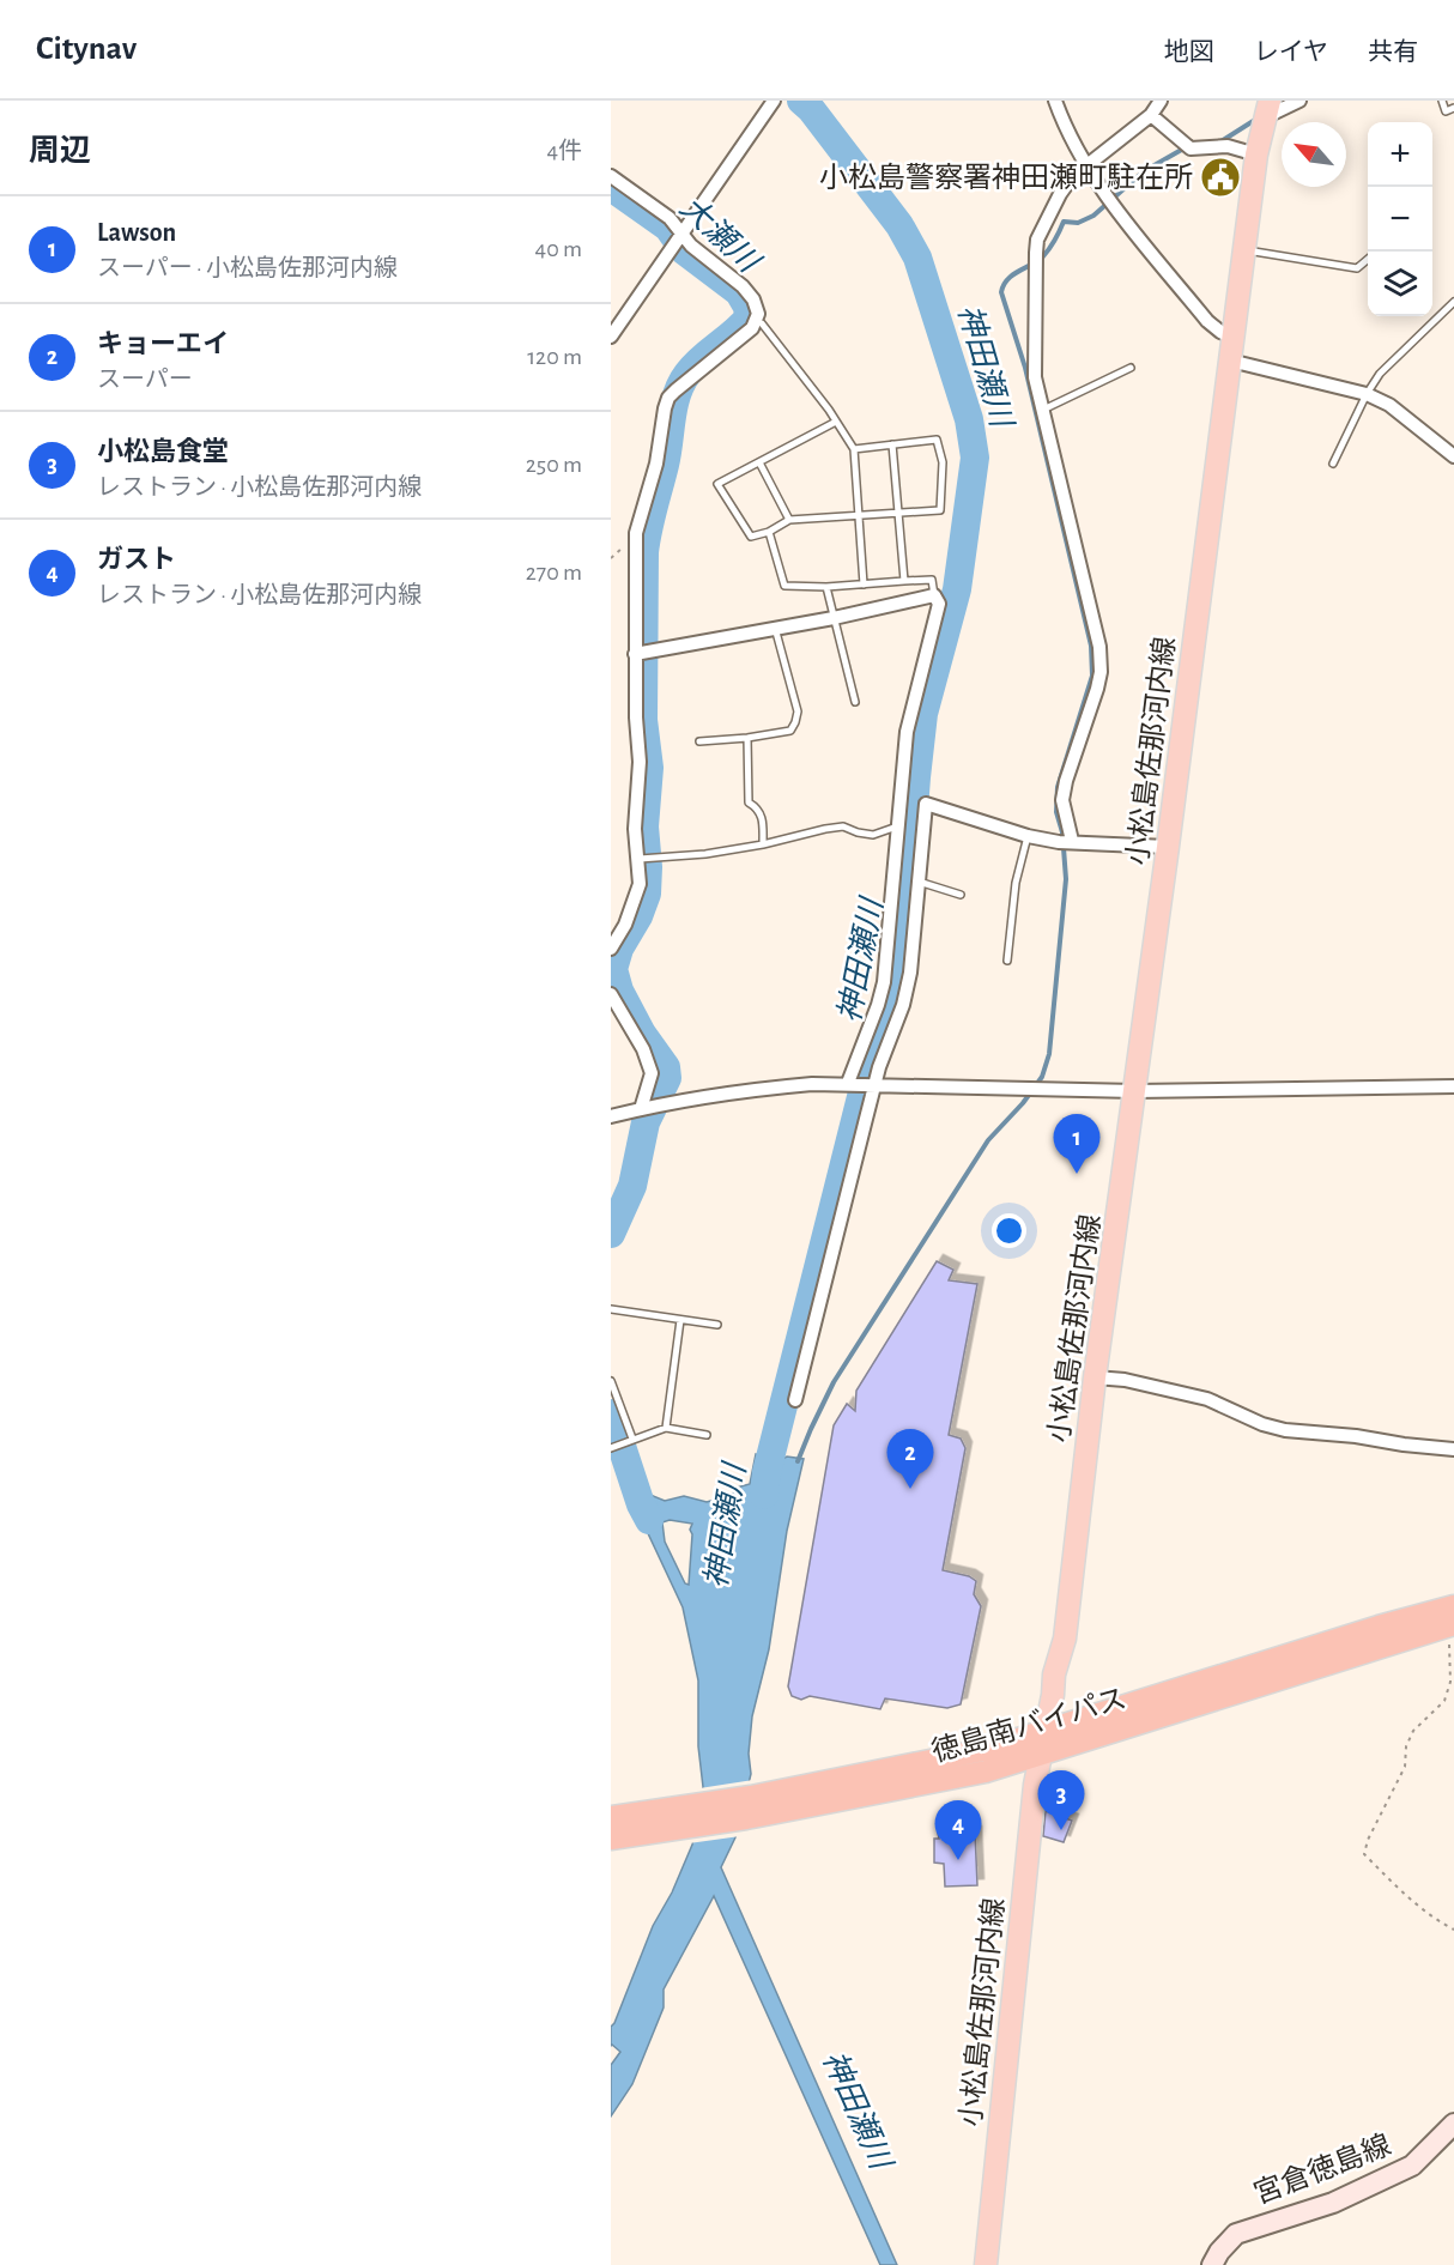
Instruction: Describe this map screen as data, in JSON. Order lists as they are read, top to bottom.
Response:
{
  "streets": {
    "highway": ["徳島南バイパス"],
    "main road": ["小松島佐那河内線", "宮倉徳島線"]
  },
  "crossings": [
    ["小松島佐那河内線", "徳島南バイパス"]
  ],
  "water": ["大瀬川", "神田瀬川"],
  "places": {
    "public building": ["小松島警察署神田瀬町駐在所"]
  },
  "north": "top left",
  "page": {
    "header": "Citynav",
    "nav": ["地図", "レイヤ", "共有"],
    "heading": ["周辺", "4件"],
    "map_buttons": ["+", "−"],
    "list": [
      {
        "mark": "1",
        "name": "Lawson",
        "note": "スーパー · 小松島佐那河内線",
        "value": "40 m"
      },
      {
        "mark": "2",
        "name": "キョーエイ",
        "note": "スーパー",
        "value": "120 m"
      },
      {
        "mark": "3",
        "name": "小松島食堂",
        "note": "レストラン · 小松島佐那河内線",
        "value": "250 m"
      },
      {
        "mark": "4",
        "name": "ガスト",
        "note": "レストラン · 小松島佐那河内線",
        "value": "270 m"
      }
    ],
    "pins": [
      "1",
      "2",
      "3",
      "4"
    ]
  }
}
